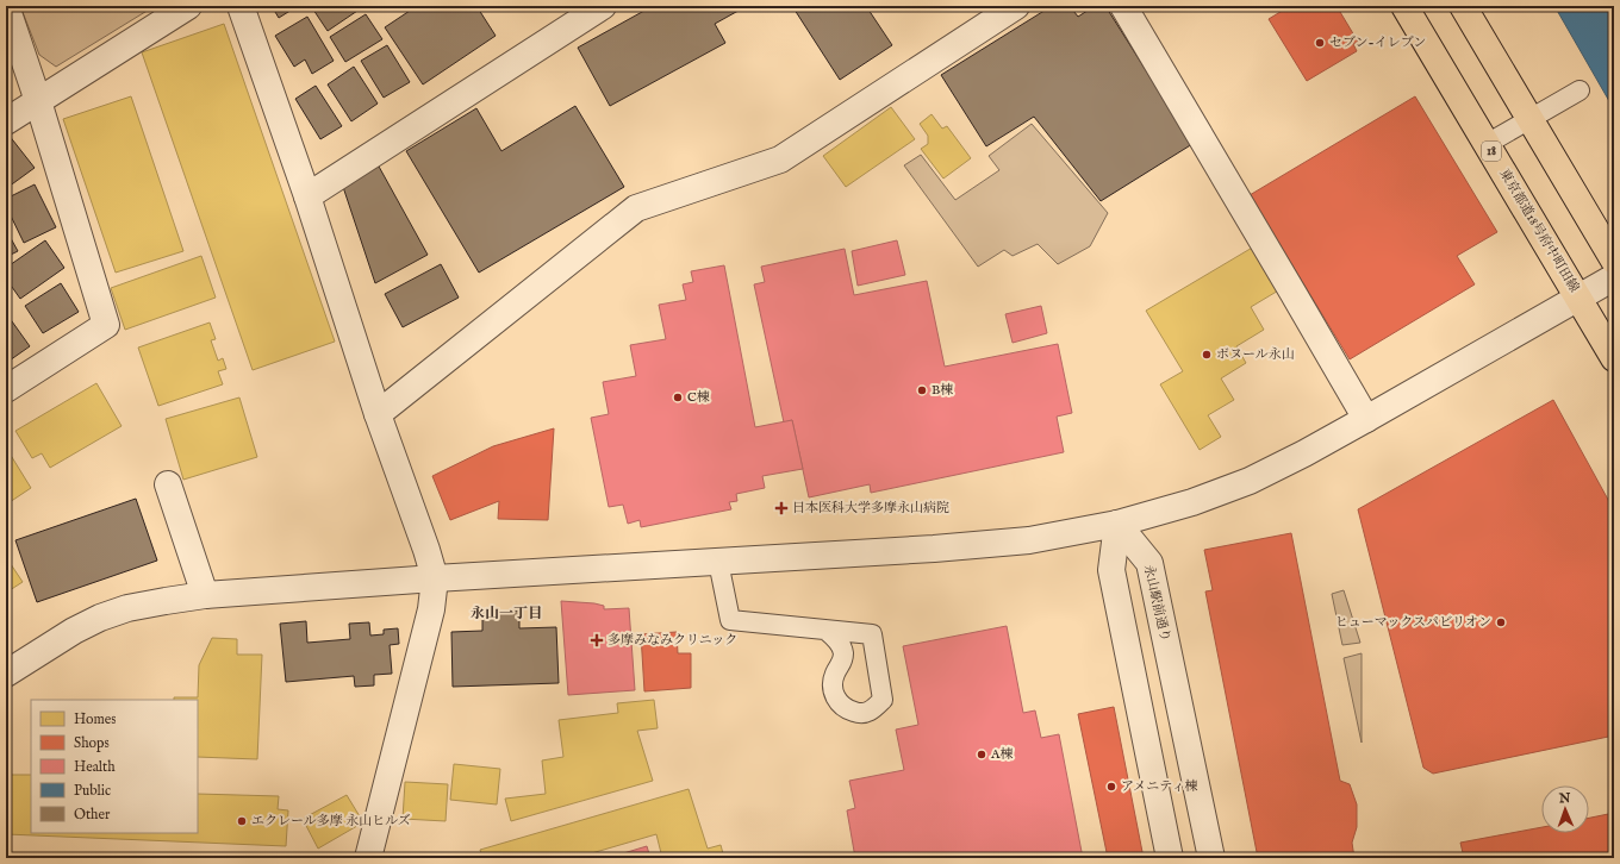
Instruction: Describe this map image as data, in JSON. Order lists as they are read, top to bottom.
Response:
{
  "streets": {
    "main road": ["18", "東京都道18号府中町田線"],
    "street": ["永山駅前通り"]
  },
  "districts": ["永山一丁目"],
  "places": {
    "other": [
      "セブン-イレブン",
      "ボヌール永山",
      "B棟",
      "C棟",
      "ヒューマックスパビリオン",
      "A棟",
      "アメニティ棟",
      "エクレール多摩 永山ヒルズ"
    ],
    "health": ["日本医科大学多摩永山病院", "多摩みなみクリニック"]
  },
  "legend": [
    "Homes",
    "Shops",
    "Health",
    "Public",
    "Other"
  ],
  "north": "top"
}
